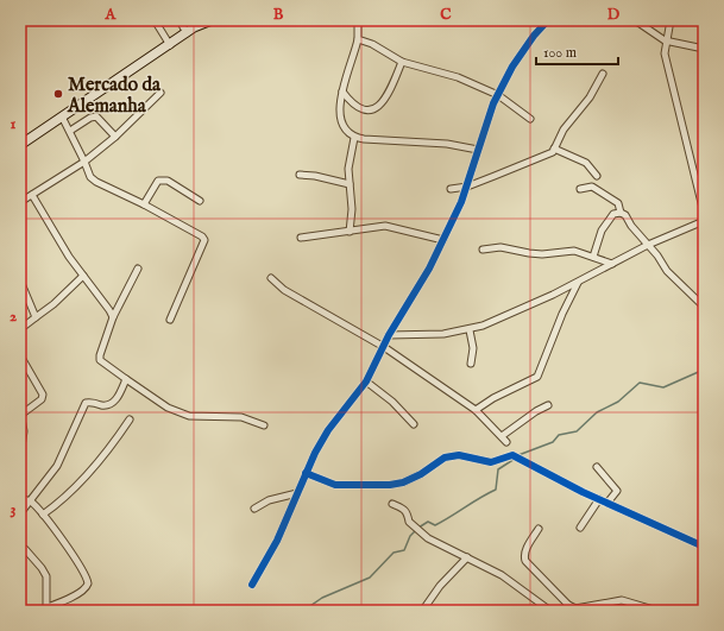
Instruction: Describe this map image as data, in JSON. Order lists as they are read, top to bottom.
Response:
{
  "places": ["Mercado da Alemanha"],
  "scale_bar": "100 m",
  "grid": {
    "columns": [
      "A",
      "B",
      "C",
      "D"
    ],
    "rows": ["1", "2", "3"]
  }
}
